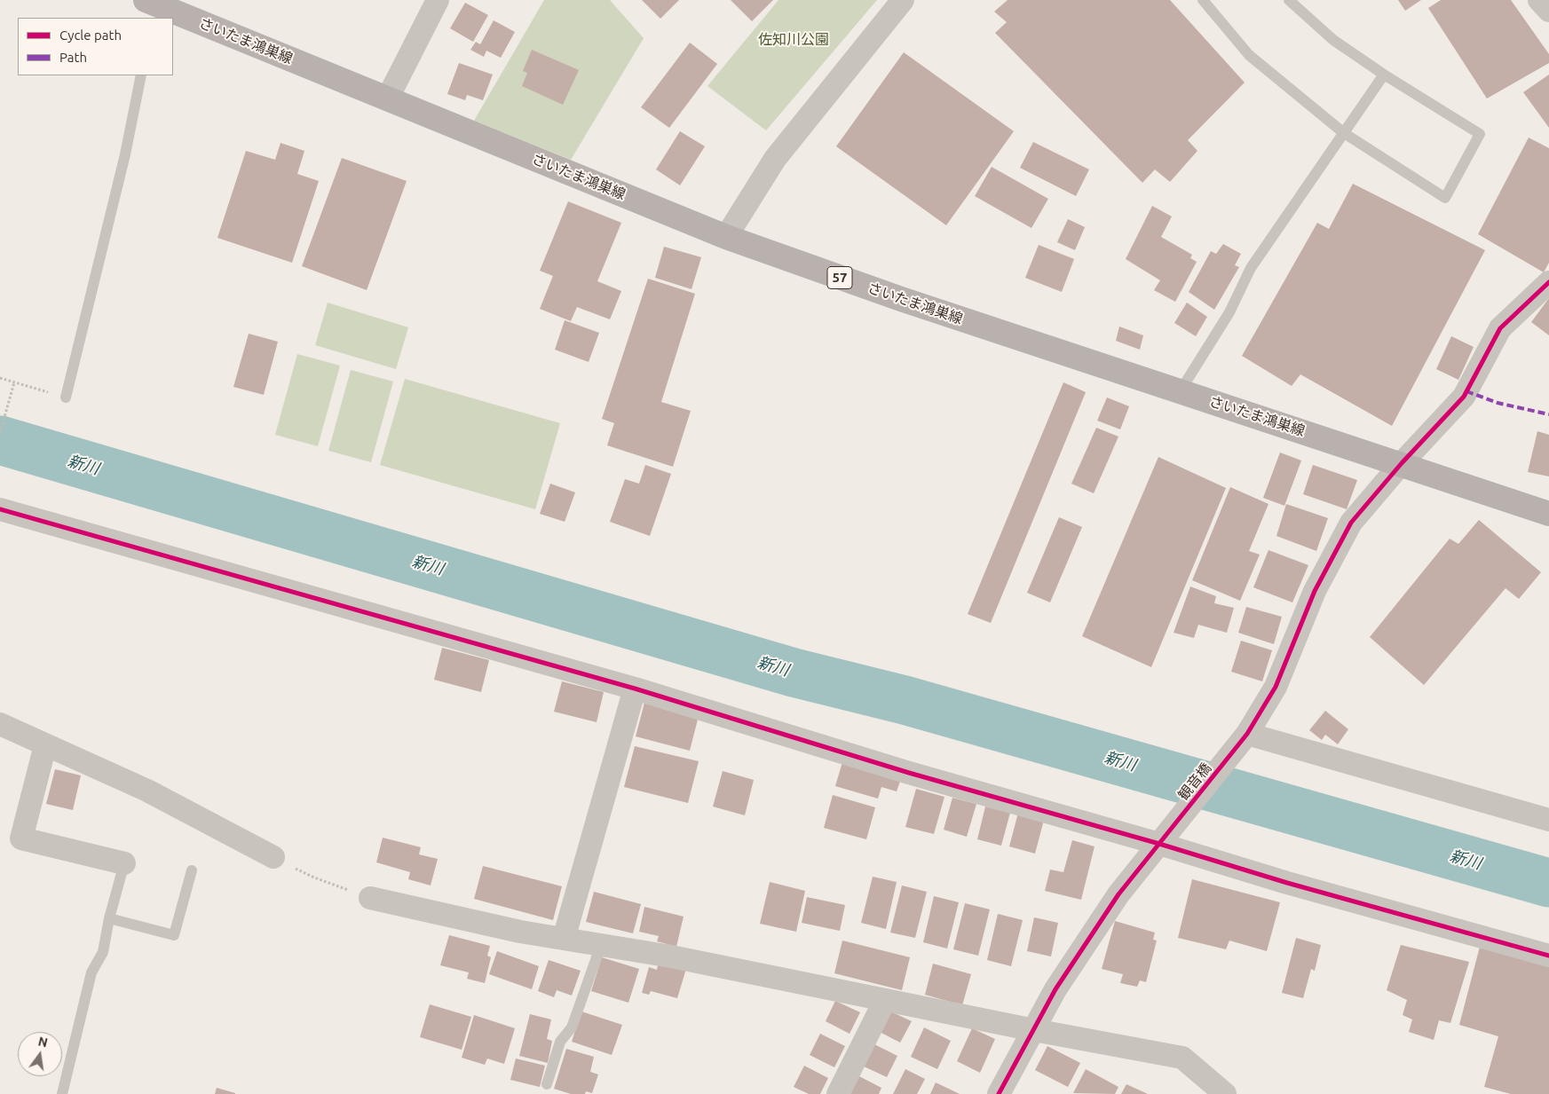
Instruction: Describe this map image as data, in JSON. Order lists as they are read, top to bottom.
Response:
{
  "streets": {
    "main road": ["さいたま鴻巣線", "57"],
    "street": ["観音橋"]
  },
  "crossings": [
    ["さいたま鴻巣線", "観音橋"]
  ],
  "water": ["新川"],
  "parks": ["佐知川公園"],
  "legend": ["Cycle path", "Path"],
  "north": "top"
}
